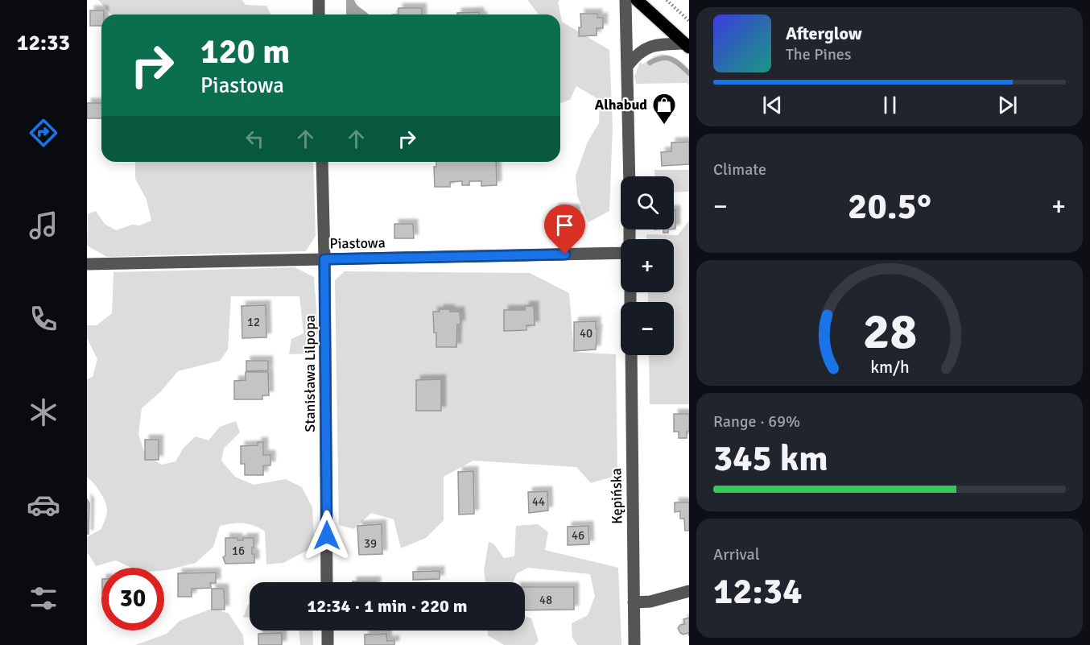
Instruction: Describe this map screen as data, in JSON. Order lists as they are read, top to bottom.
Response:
{
  "streets": {
    "street": ["Piastowa", "Stanisława Lilpopa", "Kępińska"]
  },
  "crossings": [
    ["Piastowa", "Stanisława Lilpopa"]
  ],
  "places": {
    "shop": ["Alhabud"]
  },
  "house_numbers": [
    "12",
    "40",
    "44",
    "46",
    "39",
    "16",
    "48"
  ],
  "page": {
    "tabs": "12:33",
    "turn": ["120 m", "Piastowa"],
    "song": ["Afterglow", "The Pines"],
    "tile": [
      "Climate",
      ["Range · 69%", "345 km"],
      ["Arrival", "12:34"]
    ],
    "map_buttons": ["+", "−"],
    "heat": ["−", "20.5°", "+"],
    "limit": "30",
    "trip": "12:34 · 1 min · 220 m",
    "gauge": ["28", "km/h"]
  }
}
